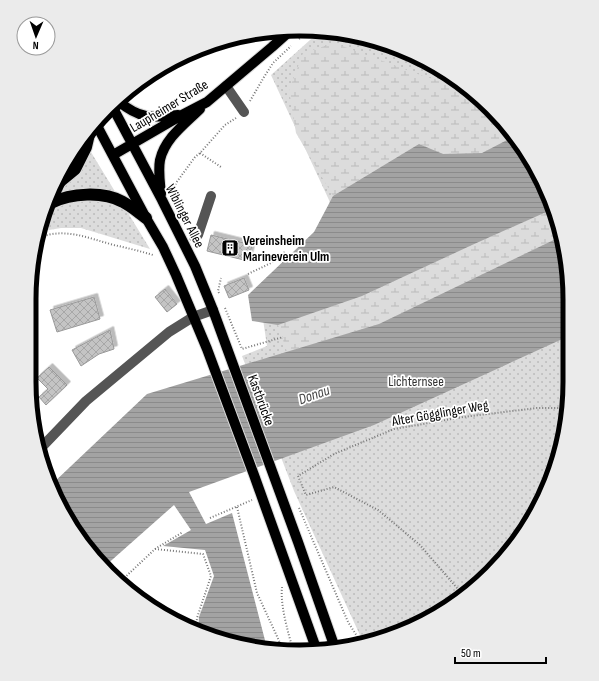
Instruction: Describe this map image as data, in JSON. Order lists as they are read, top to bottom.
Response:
{
  "streets": {
    "main road": ["Laupheimer Straße", "Wiblinger Allee", "Kastbrücke"],
    "path": ["Alter Gögglinger Weg"]
  },
  "crossings": [
    ["Laupheimer Straße", "Wiblinger Allee"],
    ["Wiblinger Allee", "Kastbrücke"]
  ],
  "water": ["Donau"],
  "parks": ["Lichternsee"],
  "places": {
    "building": ["Vereinsheim Marineverein Ulm"]
  },
  "scale_bar": "50 m",
  "north": "bottom"
}
